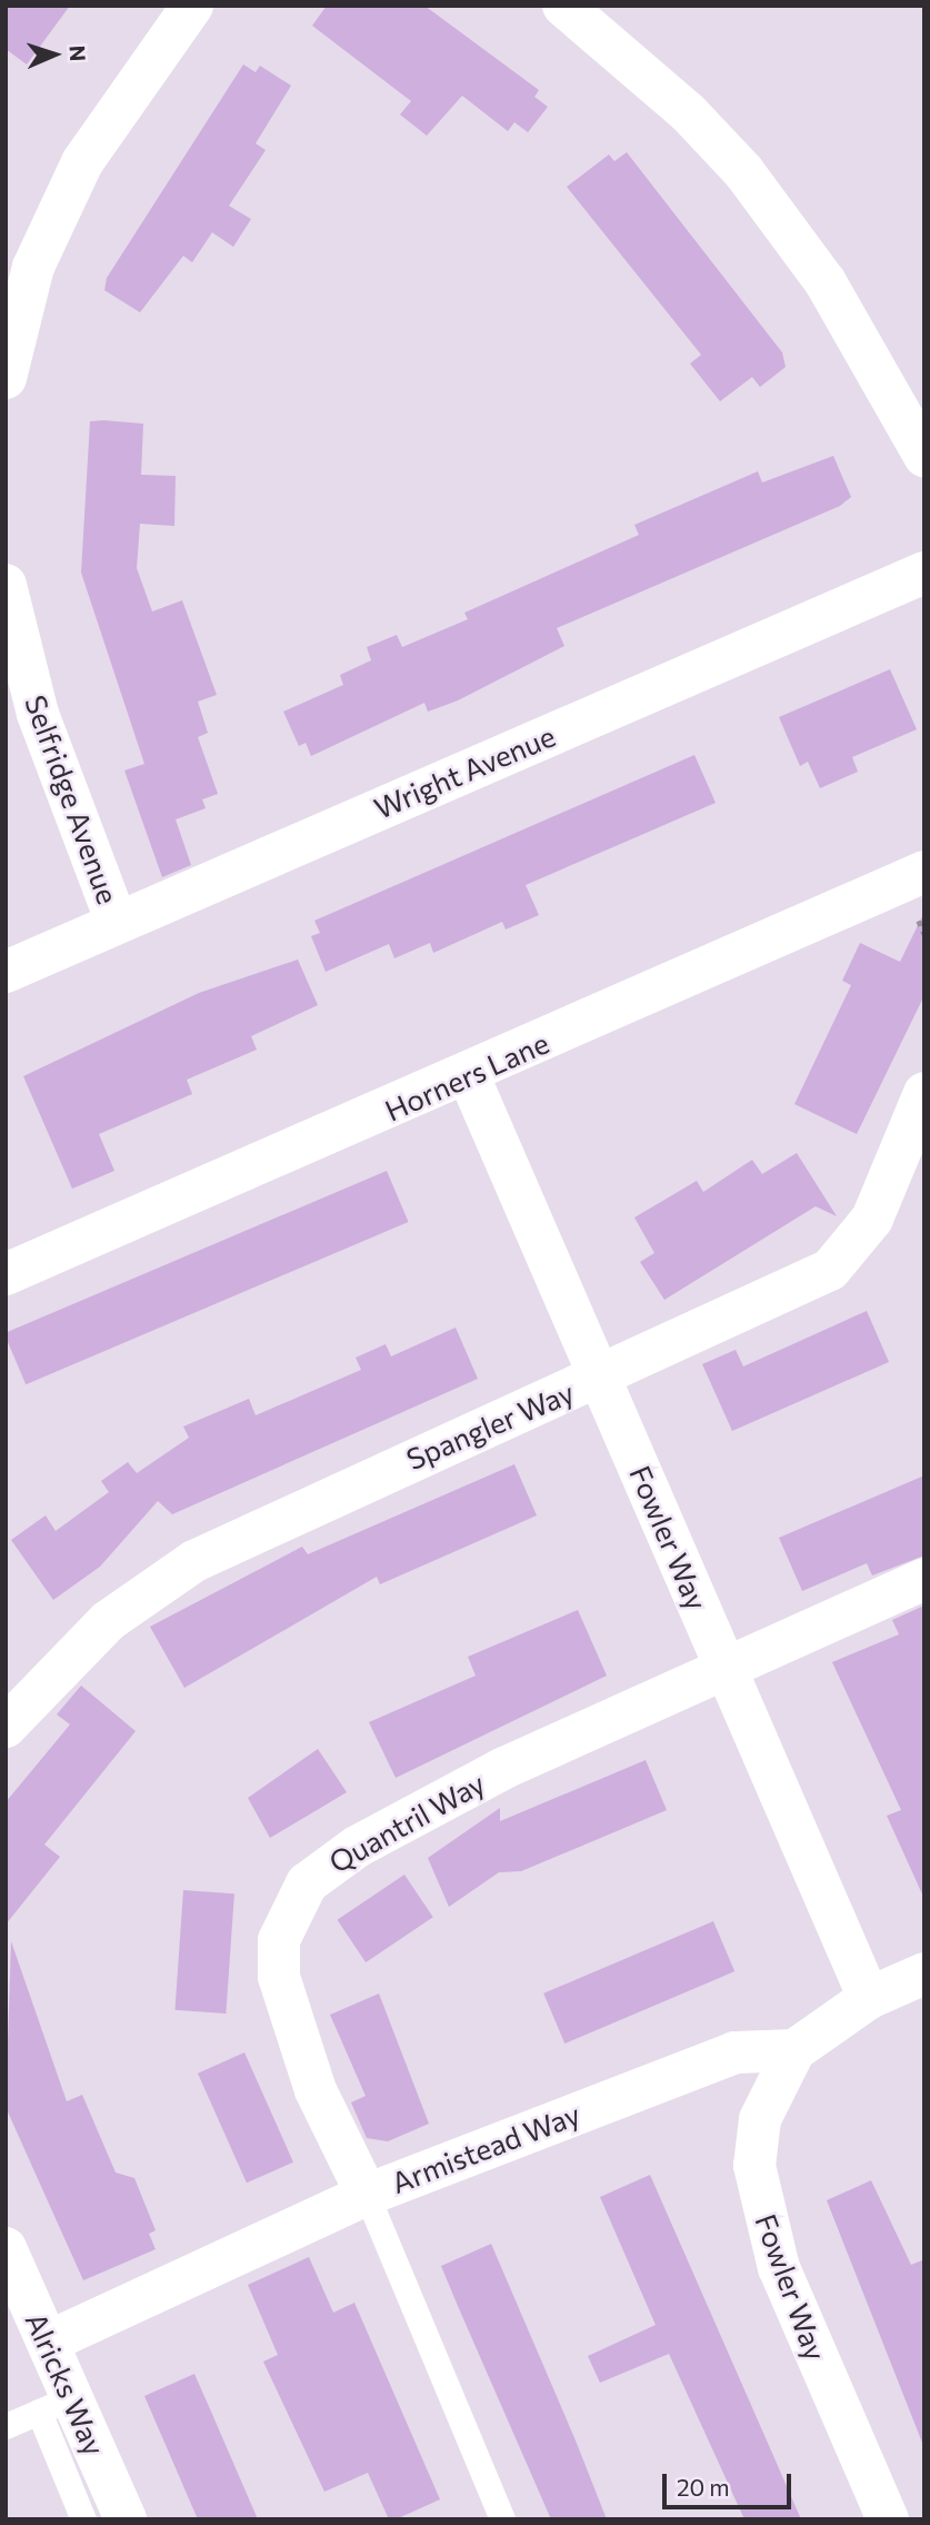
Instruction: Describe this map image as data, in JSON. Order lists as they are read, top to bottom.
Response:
{
  "streets": {
    "street": [
      "Wright Avenue",
      "Selfridge Avenue",
      "Horners Lane",
      "Spangler Way",
      "Fowler Way",
      "Quantril Way",
      "Armistead Way",
      "Alricks Way"
    ]
  },
  "crossings": [
    ["Wright Avenue", "Selfridge Avenue"],
    ["Horners Lane", "Fowler Way"],
    ["Spangler Way", "Fowler Way"],
    ["Fowler Way", "Quantril Way"],
    ["Fowler Way", "Armistead Way"],
    ["Quantril Way", "Armistead Way"],
    ["Armistead Way", "Alricks Way"]
  ],
  "scale_bar": "20 m",
  "north": "right"
}
